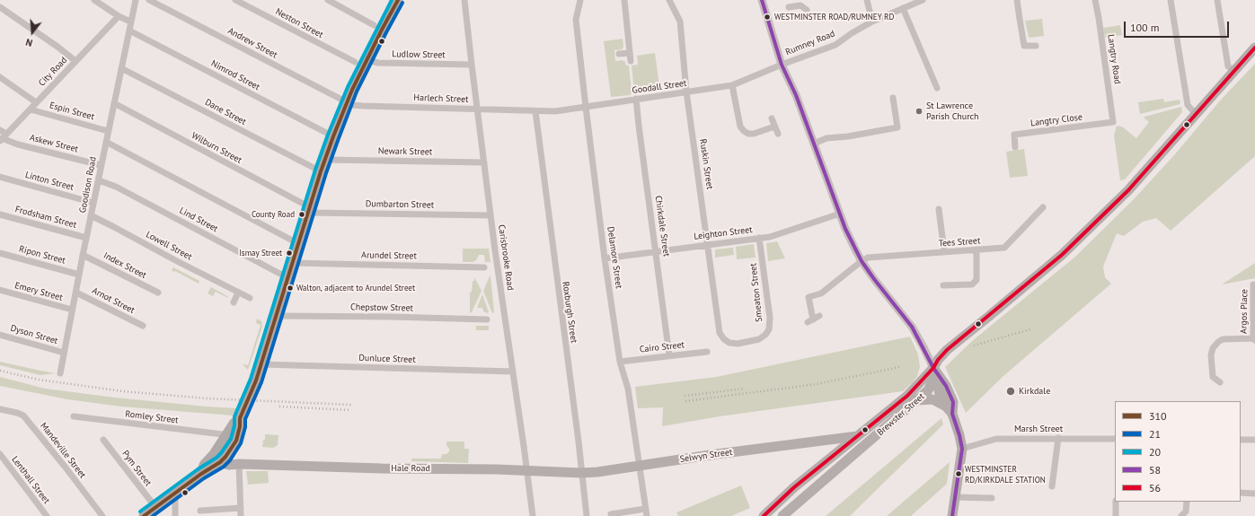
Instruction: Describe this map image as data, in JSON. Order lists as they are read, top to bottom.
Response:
{
  "streets": {
    "main road": ["Brewster Street", "Selwyn Street", "Hale Road"],
    "street": [
      "Neston Street",
      "Andrew Street",
      "Rumney Road",
      "Ludlow Street",
      "Langtry Road",
      "City Road",
      "Nimrod Street",
      "Goodall Street",
      "Harlech Street",
      "Espin Street",
      "Dane Street",
      "Langtry Close",
      "Askew Street",
      "Wilburn Street",
      "Newark Street",
      "Ruskin Street",
      "Linton Street",
      "Goodison Road",
      "Dumbarton Street",
      "Frodsham Street",
      "Lind Street",
      "Chirkdale Street",
      "Leighton Street",
      "Tees Street",
      "Lowell Street",
      "Ripon Street",
      "Arundel Street",
      "Carisbrooke Road",
      "Delamore Street",
      "Index Street",
      "Emery Street",
      "Smeaton Street",
      "Arnot Street",
      "Chepstow Street",
      "Argos Place",
      "Roxburgh Street",
      "Dyson Street",
      "Cairo Street",
      "Dunluce Street",
      "Romley Street",
      "Marsh Street",
      "Mandeville Street",
      "Pym Street",
      "Lenthall Street"
    ]
  },
  "crossings": [
    ["Andrew Street", "Harlech Street"],
    ["Rumney Road", "Goodall Street"],
    ["Ludlow Street", "Carisbrooke Road"],
    ["Langtry Road", "Langtry Close"],
    ["City Road", "Espin Street"],
    ["City Road", "Askew Street"],
    ["Nimrod Street", "Goodison Road"],
    ["Goodall Street", "Harlech Street"],
    ["Goodall Street", "Ruskin Street"],
    ["Goodall Street", "Chirkdale Street"],
    ["Goodall Street", "Delamore Street"],
    ["Goodall Street", "Roxburgh Street"],
    ["Harlech Street", "Carisbrooke Road"],
    ["Harlech Street", "Roxburgh Street"],
    ["Espin Street", "Goodison Road"],
    ["Dane Street", "Goodison Road"],
    ["Askew Street", "Goodison Road"],
    ["Wilburn Street", "Goodison Road"],
    ["Wilburn Street", "Dumbarton Street"],
    ["Newark Street", "Carisbrooke Road"],
    ["Ruskin Street", "Leighton Street"],
    ["Ruskin Street", "Smeaton Street"],
    ["Linton Street", "Goodison Road"],
    ["Goodison Road", "Frodsham Street"],
    ["Goodison Road", "Lind Street"],
    ["Goodison Road", "Lowell Street"],
    ["Goodison Road", "Ripon Street"],
    ["Goodison Road", "Index Street"],
    ["Goodison Road", "Emery Street"],
    ["Goodison Road", "Arnot Street"],
    ["Goodison Road", "Dyson Street"],
    ["Dumbarton Street", "Carisbrooke Road"],
    ["Chirkdale Street", "Leighton Street"],
    ["Chirkdale Street", "Cairo Street"],
    ["Leighton Street", "Delamore Street"],
    ["Leighton Street", "Smeaton Street"],
    ["Carisbrooke Road", "Dunluce Street"],
    ["Carisbrooke Road", "Hale Road"],
    ["Delamore Street", "Cairo Street"],
    ["Delamore Street", "Selwyn Street"],
    ["Roxburgh Street", "Selwyn Street"],
    ["Roxburgh Street", "Hale Road"],
    ["Brewster Street", "Selwyn Street"],
    ["Selwyn Street", "Hale Road"]
  ],
  "places": [
    "WESTMINSTER ROAD/RUMNEY RD",
    "St Lawrence Parish Church",
    "County Road",
    "Ismay Street",
    "Walton, adjacent to Arundel Street",
    "Kirkdale",
    "WESTMINSTER RD/KIRKDALE STATION"
  ],
  "lines": [
    "transit line 310",
    "transit line 20",
    "transit line 58",
    "transit line 21",
    "transit line 56"
  ],
  "legend": [
    "310",
    "21",
    "20",
    "58",
    "56"
  ],
  "scale_bar": "100 m",
  "north": "bottom"
}
